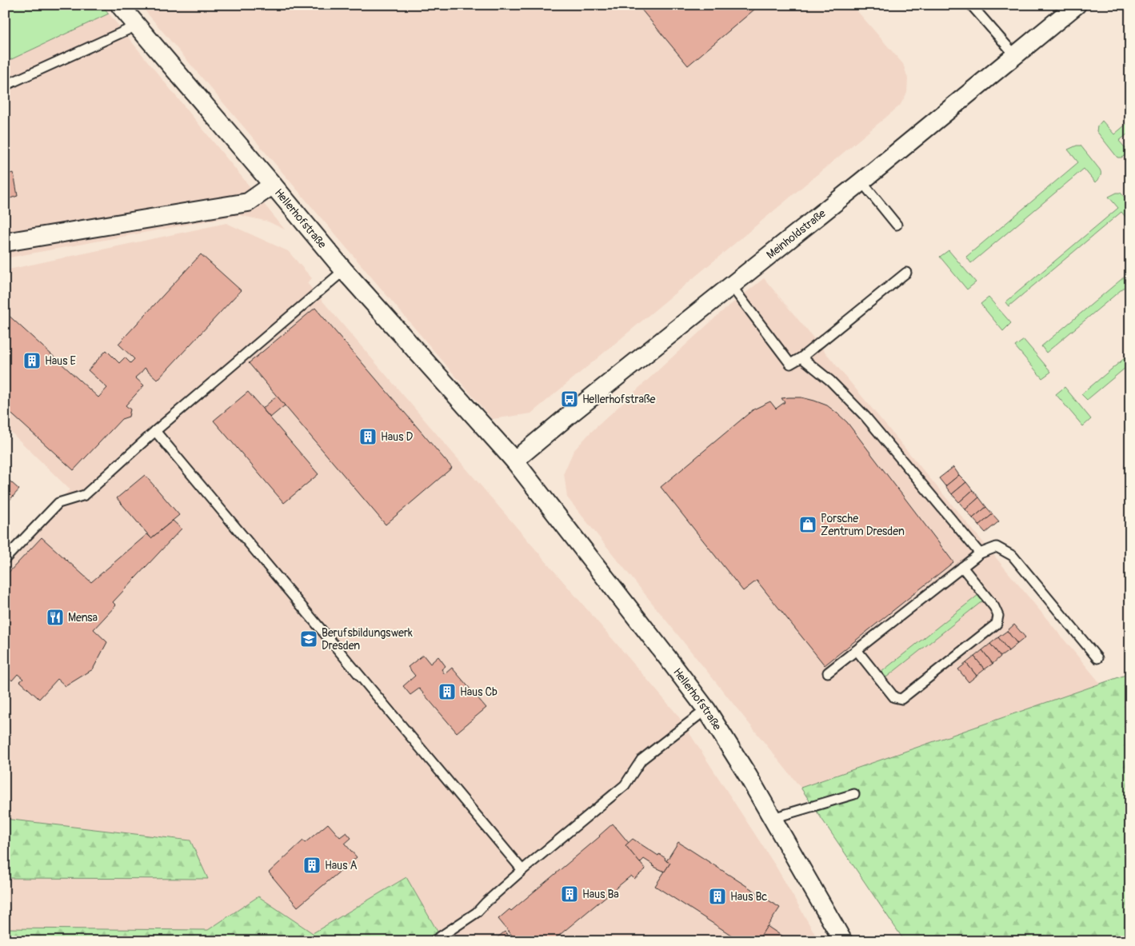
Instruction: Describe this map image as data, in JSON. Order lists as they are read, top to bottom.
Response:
{
  "streets": {
    "street": ["Hellerhofstraße", "Meinholdstraße"]
  },
  "crossings": [
    ["Hellerhofstraße", "Meinholdstraße"]
  ],
  "places": {
    "building": [
      "Haus E",
      "Haus D",
      "Haus Cb",
      "Haus A",
      "Haus Ba",
      "Haus Bc"
    ],
    "bus stop": ["Hellerhofstraße"],
    "shop": ["Porsche Zentrum Dresden"],
    "restaurant": ["Mensa"],
    "school or university": ["Berufsbildungswerk Dresden"]
  }
}
